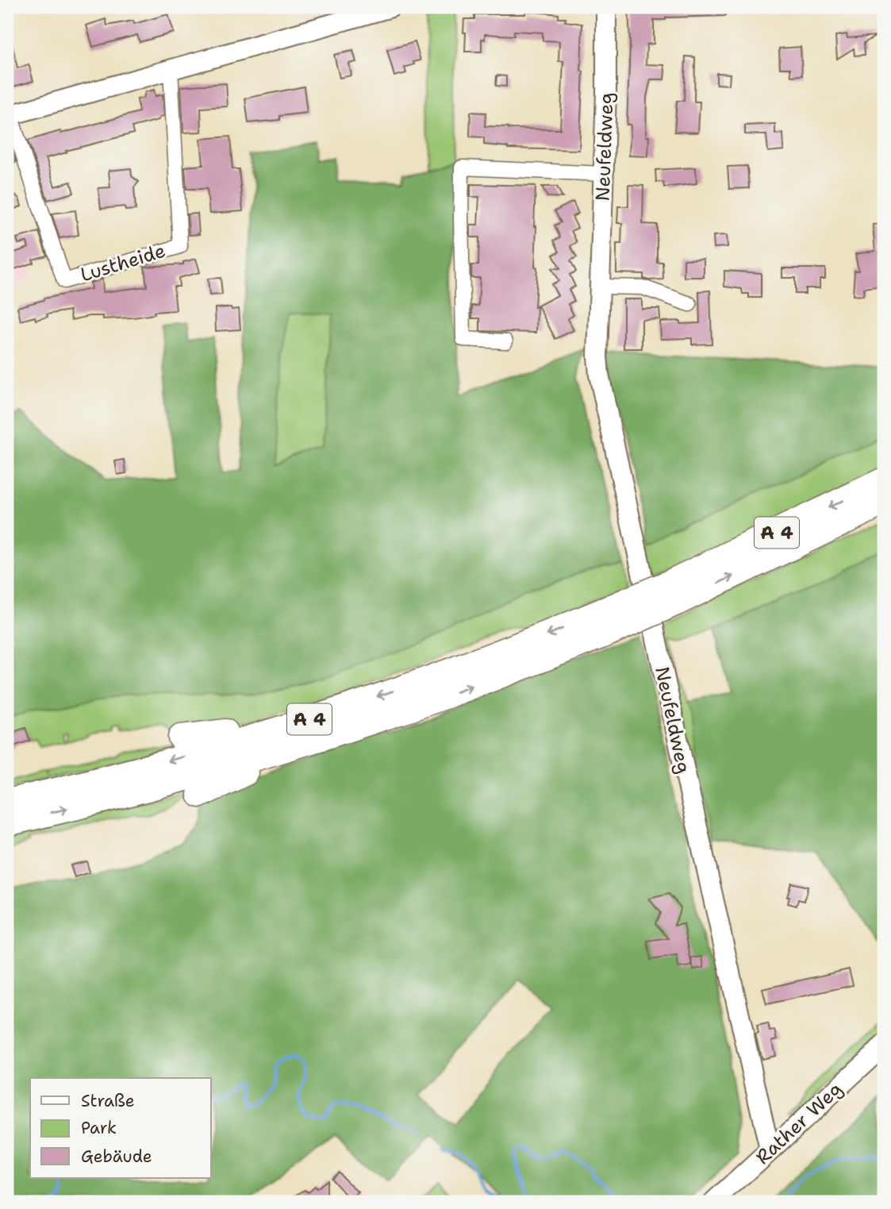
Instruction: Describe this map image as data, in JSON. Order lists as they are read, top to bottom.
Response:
{
  "streets": {
    "highway": ["A 4"],
    "main road": ["Neufeldweg", "Lustheide", "Rather Weg"]
  },
  "crossings": [
    ["Neufeldweg", "Rather Weg"]
  ],
  "legend": ["Straße", "Park", "Gebäude"]
}
